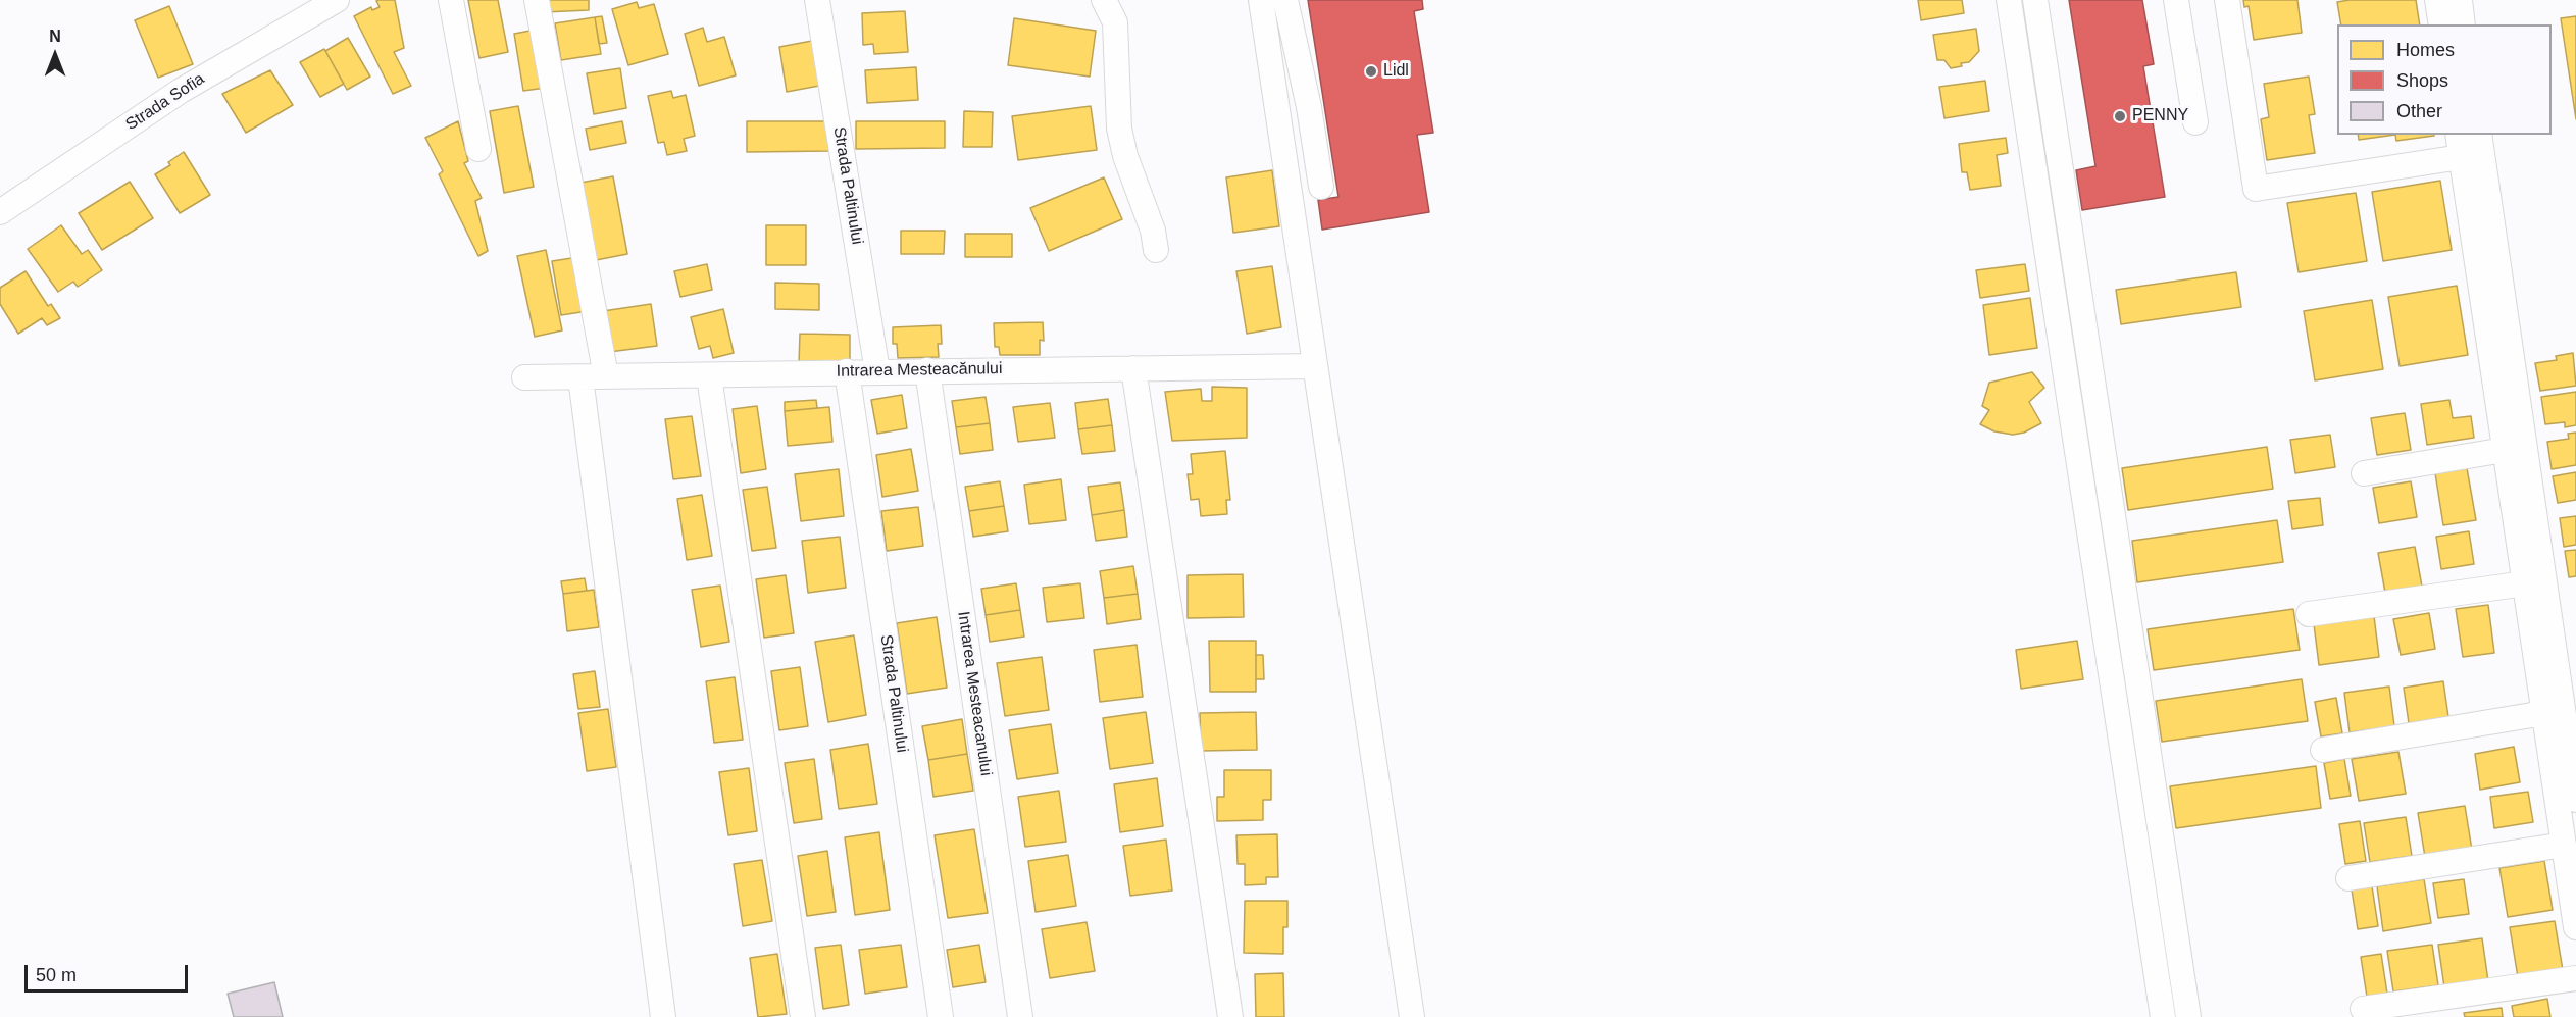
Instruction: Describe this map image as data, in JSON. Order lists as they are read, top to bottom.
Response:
{
  "streets": {
    "street": [
      "Strada Sofia",
      "Strada Paltinului",
      "Intrarea Mesteacănului",
      "Intrarea Mesteacanului"
    ]
  },
  "crossings": [
    ["Strada Paltinului", "Intrarea Mesteacănului"],
    ["Intrarea Mesteacănului", "Intrarea Mesteacanului"]
  ],
  "places": ["Lidl", "PENNY"],
  "legend": ["Homes", "Shops", "Other"],
  "scale_bar": "50 m",
  "north": "top"
}
